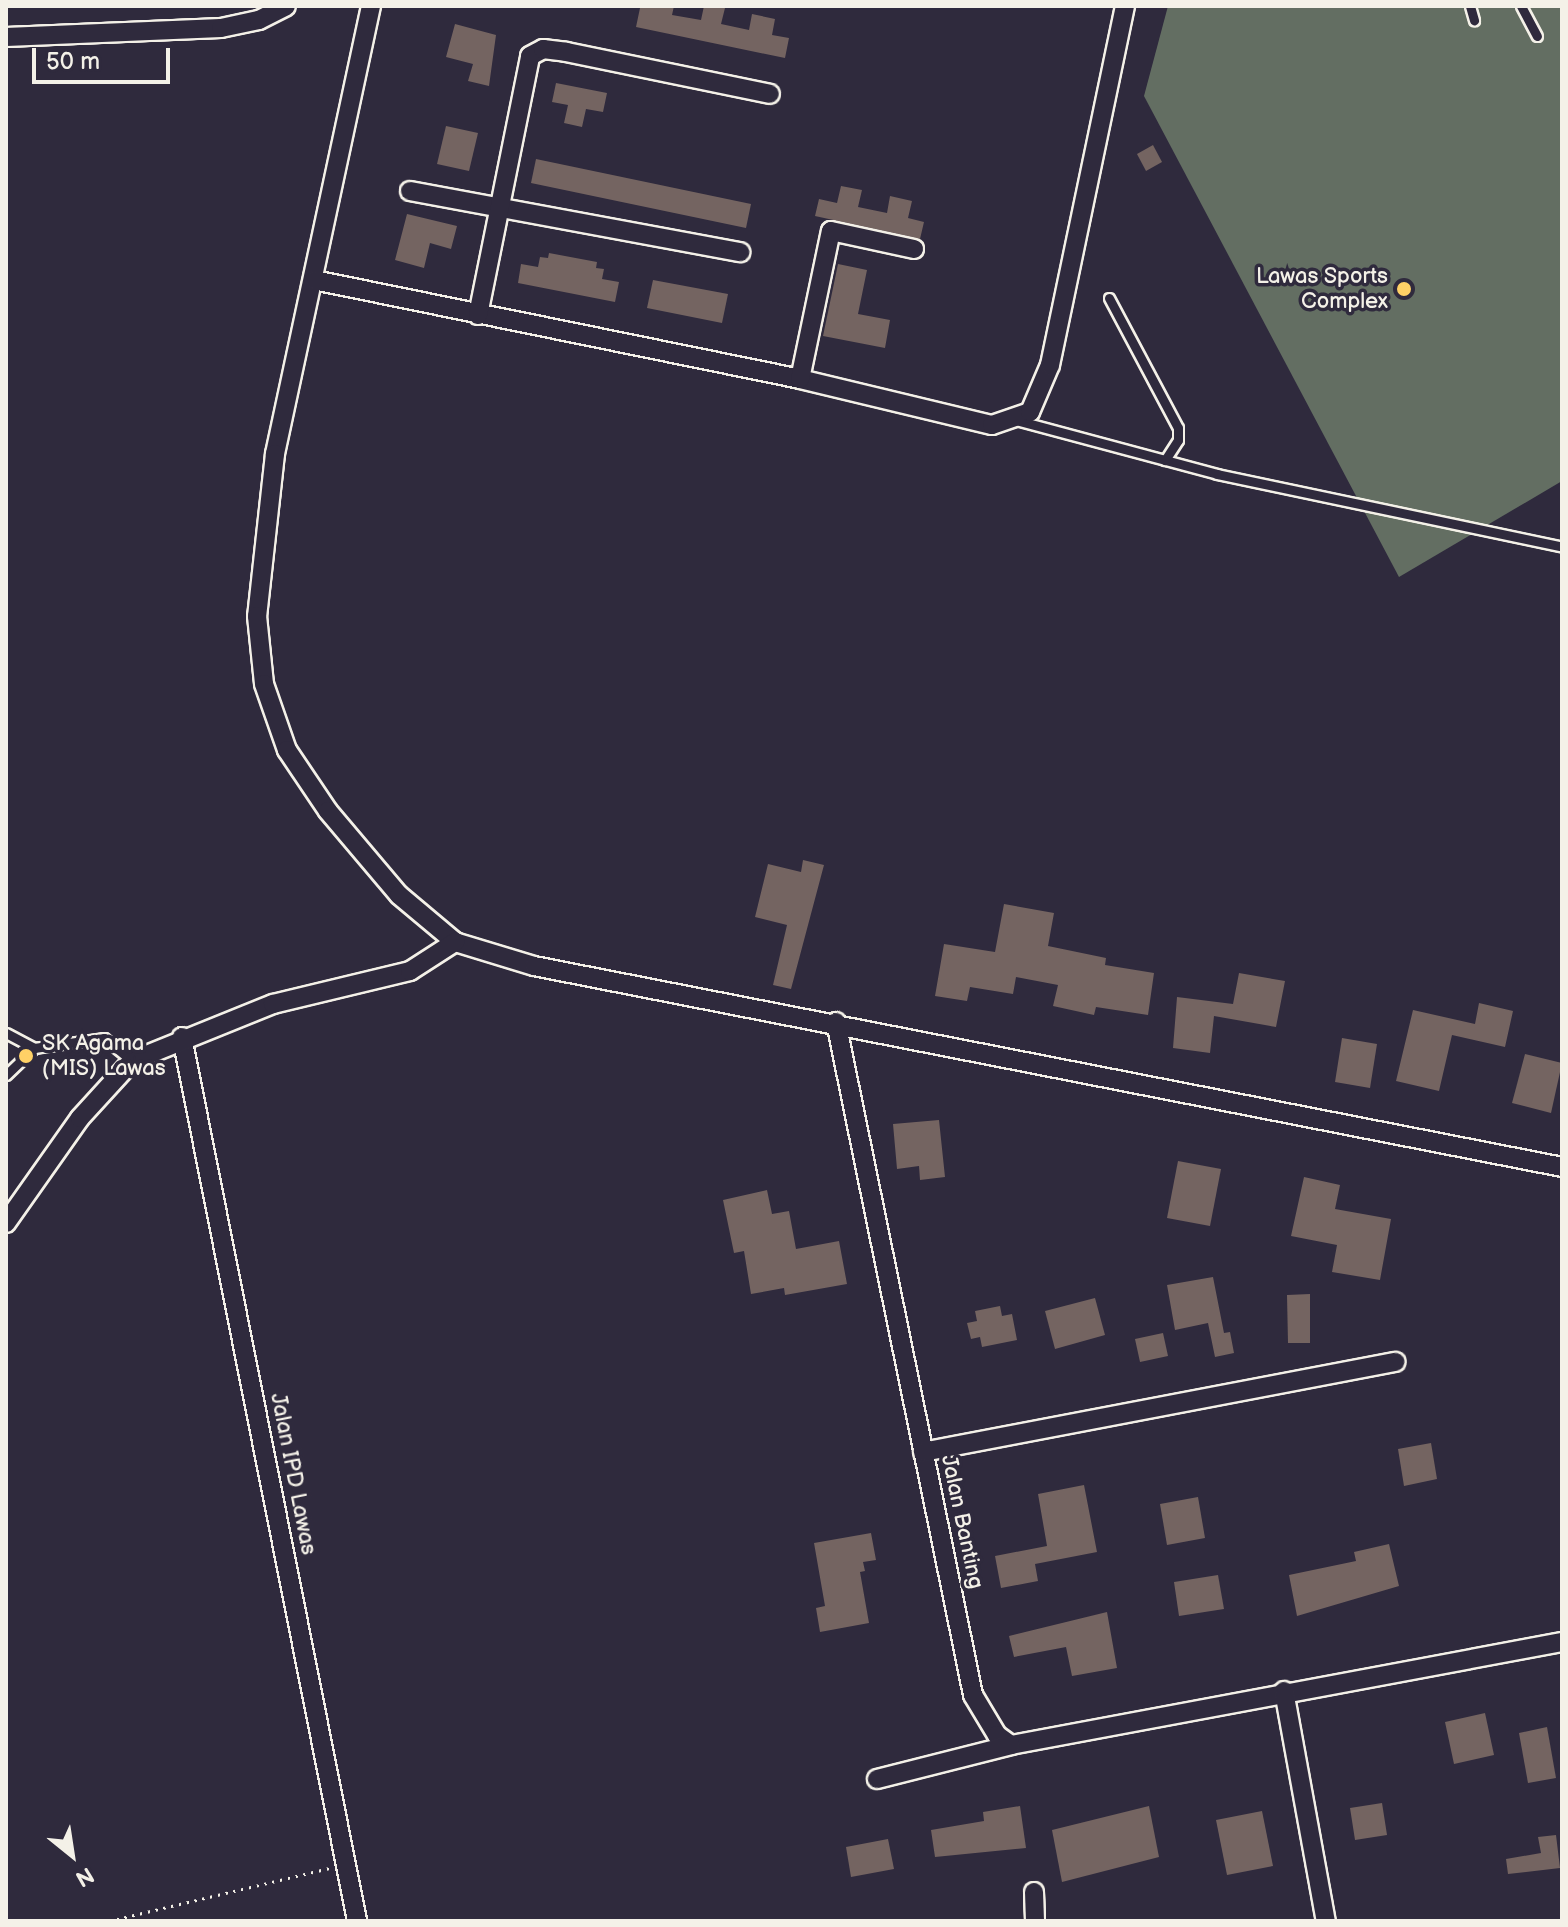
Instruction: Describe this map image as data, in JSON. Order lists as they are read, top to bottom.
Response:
{
  "streets": {
    "street": ["Jalan IPD Lawas", "Jalan Banting"]
  },
  "places": ["Lawas Sports Complex", "SK Agama (MIS) Lawas"],
  "scale_bar": "50 m",
  "north": "bottom right"
}
